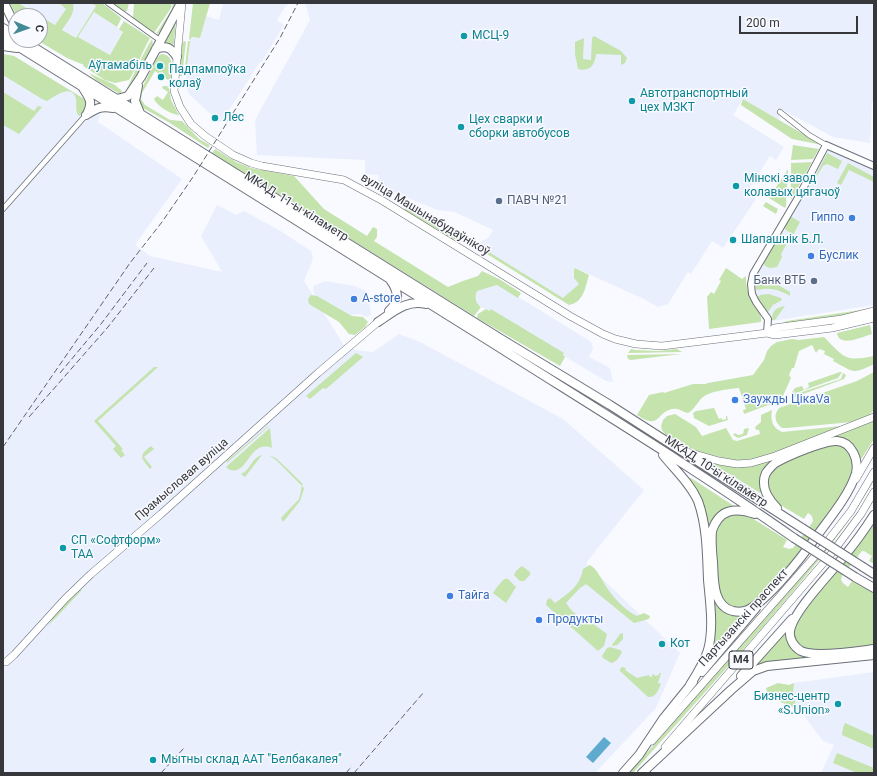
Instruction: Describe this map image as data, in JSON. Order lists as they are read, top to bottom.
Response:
{
  "streets": {
    "highway": [
      "МКАД, 11-ы кіламетр",
      "МКАД, 10-ы кіламетр",
      "Партызанскі праспект",
      "М4"
    ],
    "main road": ["вуліца Машынабудаўнікоў", "Прамысловая вуліца"]
  },
  "crossings": [
    ["МКАД, 11-ы кіламетр", "МКАД, 10-ы кіламетр"]
  ],
  "places": [
    "МСЦ-9",
    "Аўтамабіль",
    "Падпампоўка колаў",
    "Автотранспортный цех МЗКТ",
    "Лес",
    "Цех сварки и сборки автобусов",
    "Мінскі завод колавых цягачоў",
    "ПАВЧ №21",
    "Гиппо",
    "Шапашнік Б.Л.",
    "Буслик",
    "Банк ВТБ",
    "А-store",
    "Заужды ЦікаVа",
    "СП «Софтформ» ТАА",
    "Тайга",
    "Продукты",
    "Кот",
    "Бизнес-центр «S.Union»",
    "Мытны склад ААТ \"Белбакалея\""
  ],
  "scale_bar": "200 m",
  "north": "right"
}
